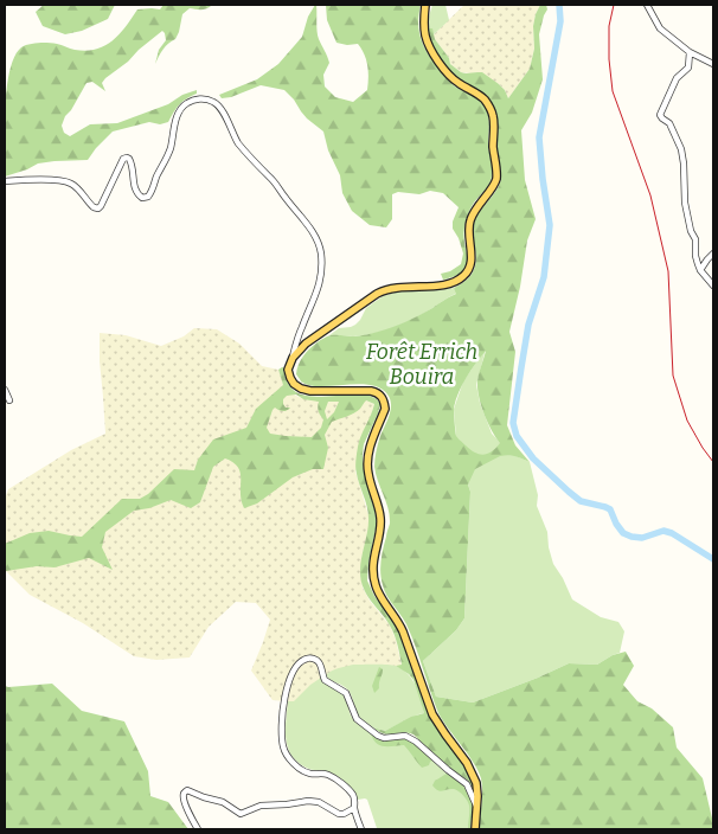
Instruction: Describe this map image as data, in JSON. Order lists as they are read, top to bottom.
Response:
{
  "parks": ["Forêt Errich Bouira"]
}
